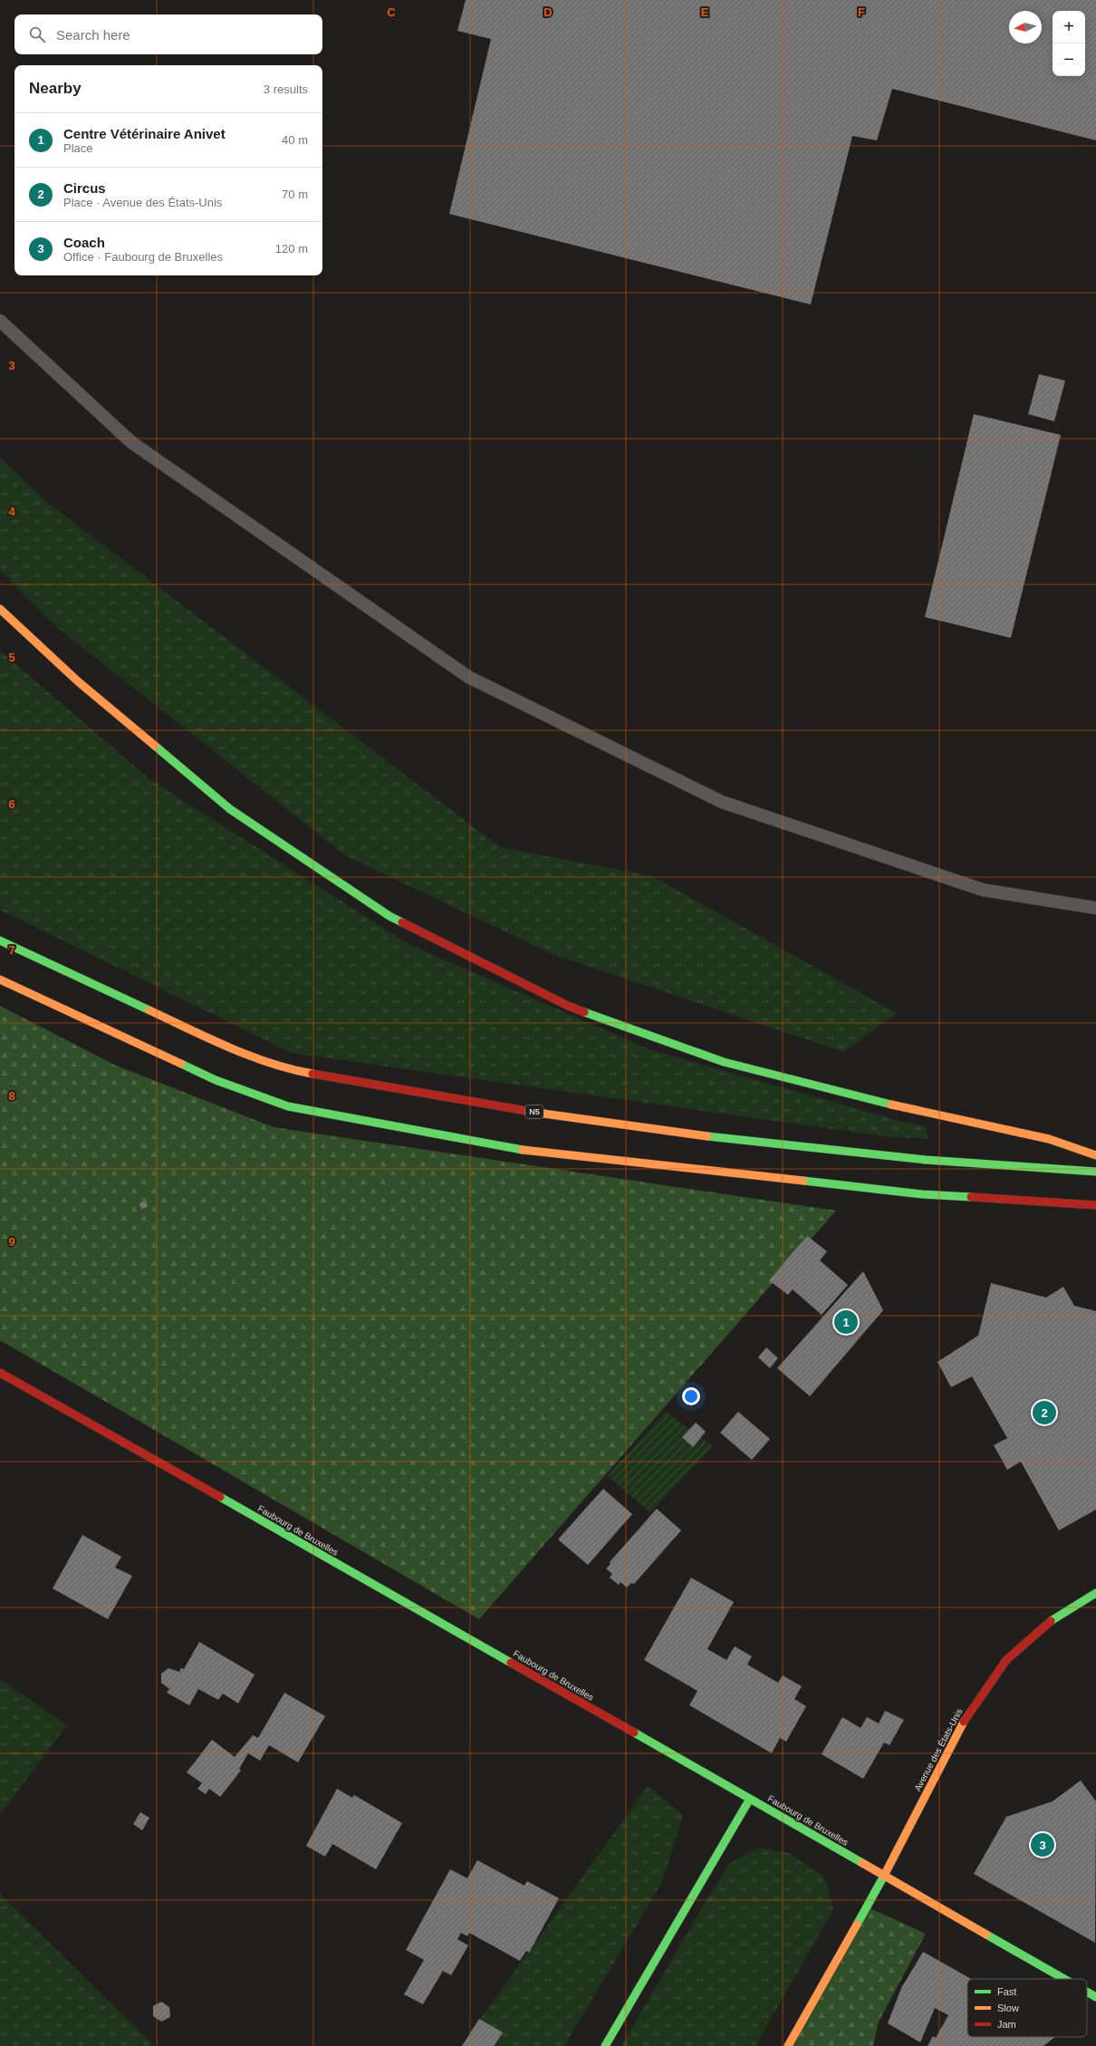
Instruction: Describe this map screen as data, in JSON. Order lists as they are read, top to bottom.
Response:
{
  "streets": {
    "main road": ["N5", "Faubourg de Bruxelles", "Avenue des États-Unis"]
  },
  "crossings": [
    ["Faubourg de Bruxelles", "Avenue des États-Unis"]
  ],
  "legend": ["Fast", "Slow", "Jam"],
  "north": "left",
  "page": {
    "map_buttons": ["+", "−"],
    "search": "Search here",
    "heading": ["Nearby", "3 results"],
    "list": [
      {
        "mark": "1",
        "name": "Centre Vétérinaire Anivet",
        "note": "Place",
        "value": "40 m"
      },
      {
        "mark": "2",
        "name": "Circus",
        "note": "Place · Avenue des États-Unis",
        "value": "70 m"
      },
      {
        "mark": "3",
        "name": "Coach",
        "note": "Office · Faubourg de Bruxelles",
        "value": "120 m"
      }
    ],
    "pins": ["1", "2", "3"]
  },
  "grid": {
    "columns": [
      "C",
      "D",
      "E",
      "F"
    ],
    "rows": [
      "3",
      "4",
      "5",
      "6",
      "7",
      "8",
      "9"
    ]
  }
}
